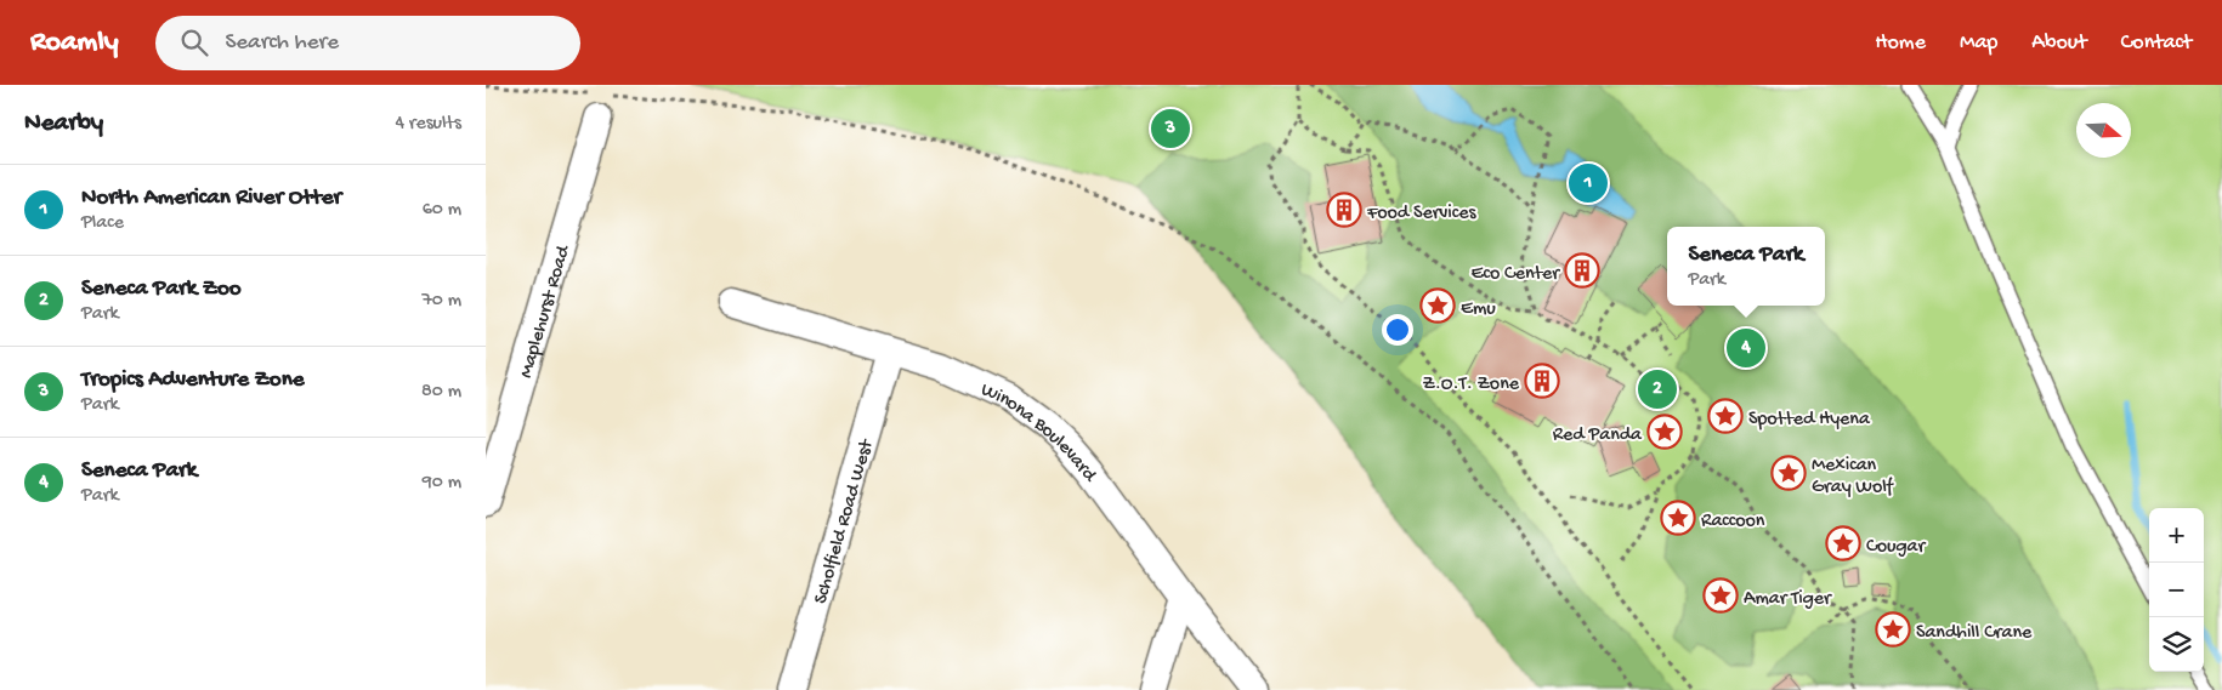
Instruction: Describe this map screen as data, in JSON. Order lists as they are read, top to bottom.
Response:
{
  "streets": {
    "street": ["Maplehurst Road", "Winona Boulevard", "Scholfield Road West"]
  },
  "crossings": [
    ["Winona Boulevard", "Scholfield Road West"]
  ],
  "places": {
    "building": ["Food Services", "Eco Center", "Z.O.T. Zone"],
    "place": [
      "Emu",
      "Spotted Hyena",
      "Red Panda",
      "Mexican Gray Wolf",
      "Raccoon",
      "Cougar",
      "Amar Tiger",
      "Sandhill Crane"
    ]
  },
  "north": "right",
  "page": {
    "header": "Roamly",
    "search": "Search here",
    "nav": [
      "Home",
      "Map",
      "About",
      "Contact"
    ],
    "heading": ["Nearby", "4 results"],
    "pins": [
      "3",
      "1",
      "4",
      "2"
    ],
    "list": [
      {
        "mark": "1",
        "name": "North American River Otter",
        "note": "Place",
        "value": "60 m"
      },
      {
        "mark": "2",
        "name": "Seneca Park Zoo",
        "note": "Park",
        "value": "70 m"
      },
      {
        "mark": "3",
        "name": "Tropics Adventure Zone",
        "note": "Park",
        "value": "80 m"
      },
      {
        "mark": "4",
        "name": "Seneca Park",
        "note": "Park",
        "value": "90 m"
      }
    ],
    "popup": ["Seneca Park", "Park"],
    "map_buttons": ["+", "−"]
  }
}
